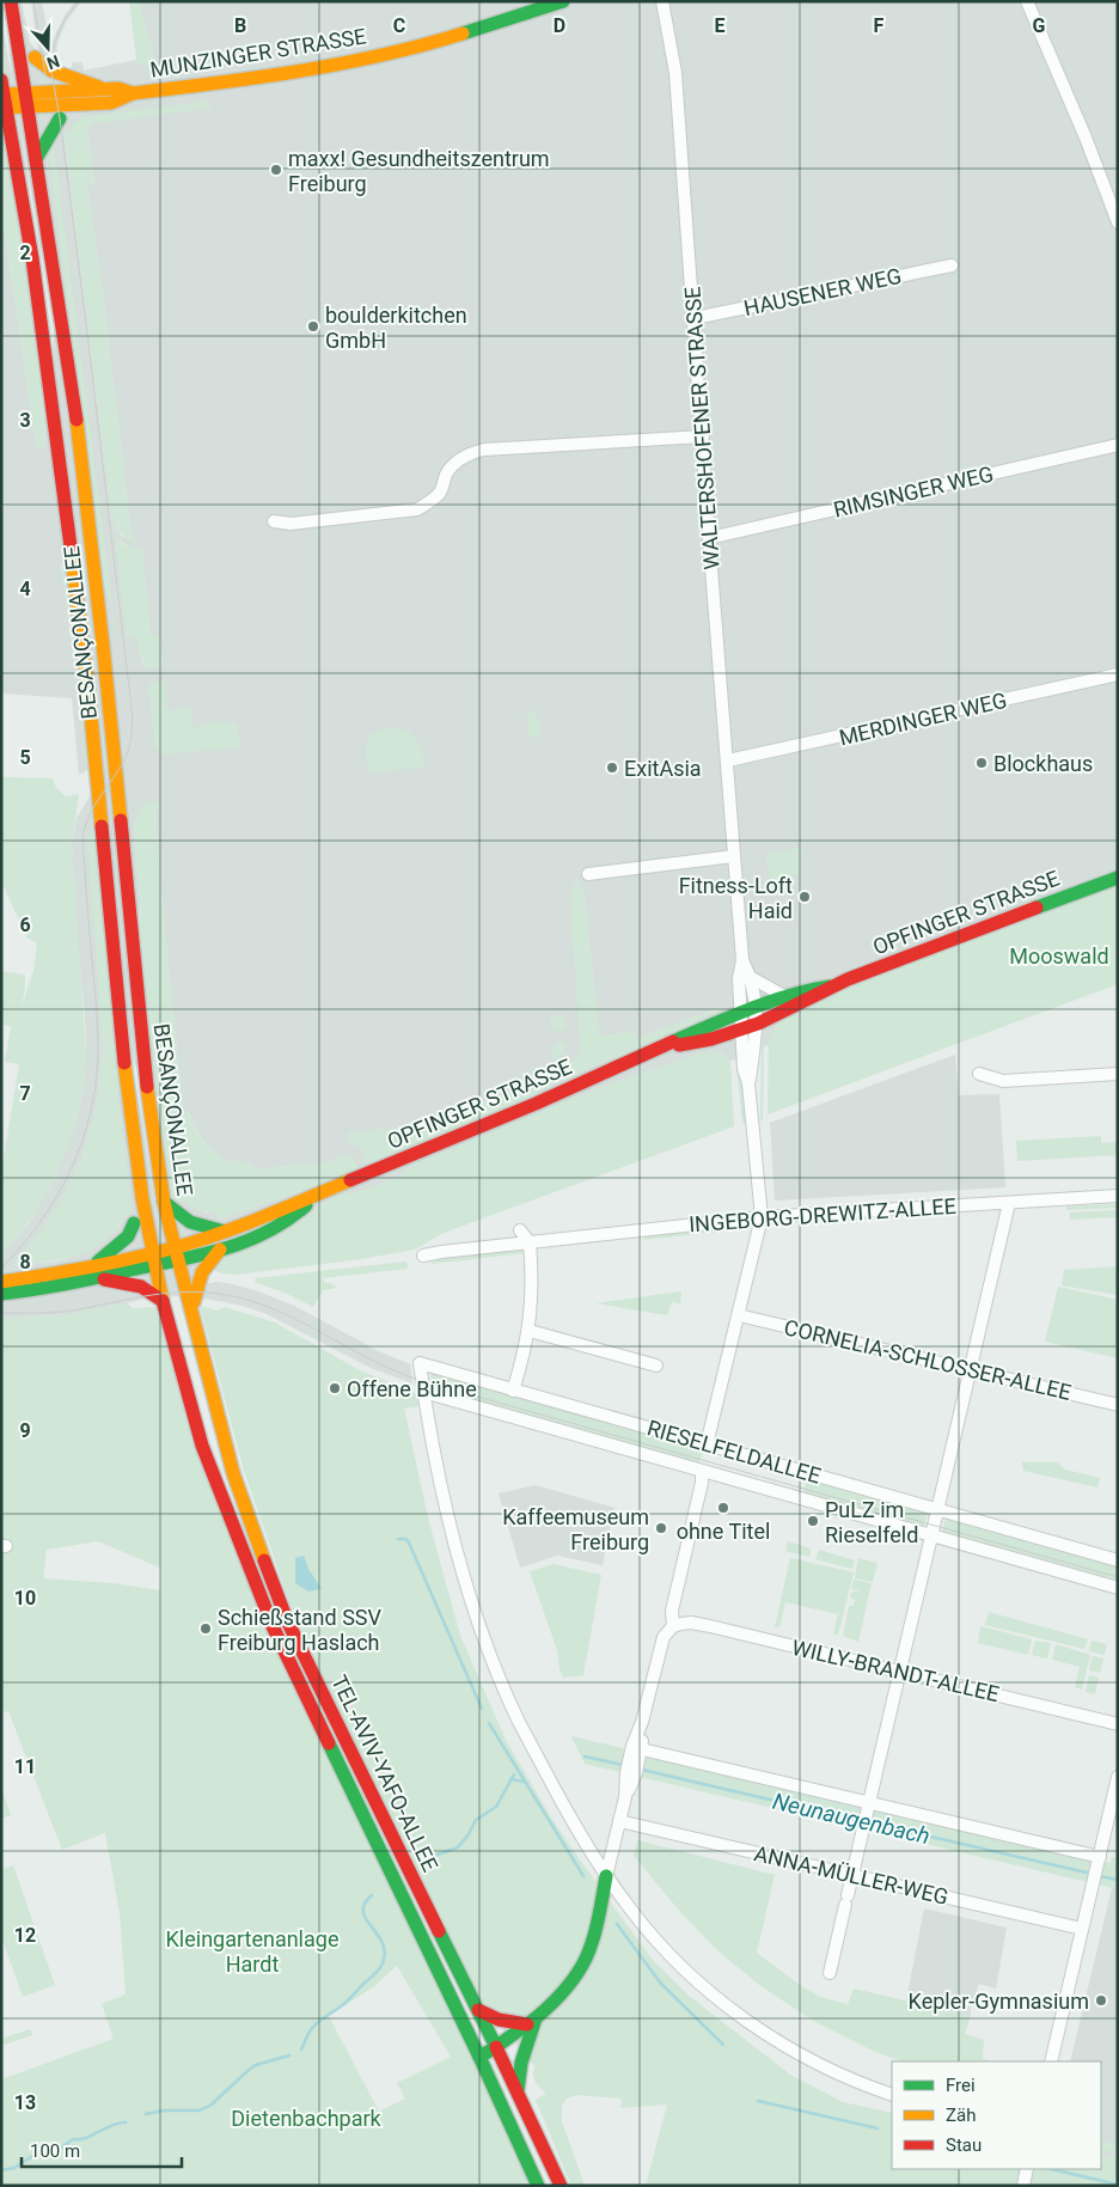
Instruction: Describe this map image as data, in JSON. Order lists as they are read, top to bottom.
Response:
{
  "streets": {
    "main road": [
      "MUNZINGER STRASSE",
      "BESANÇONALLEE",
      "OPFINGER STRASSE",
      "TEL-AVIV-YAFO-ALLEE"
    ],
    "street": [
      "HAUSENER WEG",
      "WALTERSHOFENER STRASSE",
      "RIMSINGER WEG",
      "MERDINGER WEG",
      "INGEBORG-DREWITZ-ALLEE",
      "CORNELIA-SCHLOSSER-ALLEE",
      "RIESELFELDALLEE",
      "WILLY-BRANDT-ALLEE",
      "ANNA-MÜLLER-WEG"
    ]
  },
  "crossings": [
    ["MUNZINGER STRASSE", "BESANÇONALLEE"],
    ["HAUSENER WEG", "WALTERSHOFENER STRASSE"],
    ["WALTERSHOFENER STRASSE", "RIMSINGER WEG"],
    ["WALTERSHOFENER STRASSE", "MERDINGER WEG"],
    ["WALTERSHOFENER STRASSE", "OPFINGER STRASSE"],
    ["BESANÇONALLEE", "OPFINGER STRASSE"],
    ["BESANÇONALLEE", "TEL-AVIV-YAFO-ALLEE"],
    ["OPFINGER STRASSE", "TEL-AVIV-YAFO-ALLEE"]
  ],
  "water": ["Neunaugenbach"],
  "parks": ["Mooswald", "Kleingartenanlage Hardt", "Dietenbachpark"],
  "places": [
    "maxx! Gesundheitszentrum Freiburg",
    "boulderkitchen GmbH",
    "Blockhaus",
    "ExitAsia",
    "Fitness-Loft Haid",
    "Offene Bühne",
    "ohne Titel",
    "PuLZ im Rieselfeld",
    "Kaffeemuseum Freiburg",
    "Schießstand SSV Freiburg Haslach",
    "Kepler-Gymnasium"
  ],
  "legend": ["Frei", "Zäh", "Stau"],
  "scale_bar": "100 m",
  "north": "bottom",
  "grid": {
    "columns": [
      "B",
      "C",
      "D",
      "E",
      "F",
      "G"
    ],
    "rows": [
      "2",
      "3",
      "4",
      "5",
      "6",
      "7",
      "8",
      "9",
      "10",
      "11",
      "12",
      "13"
    ]
  }
}
